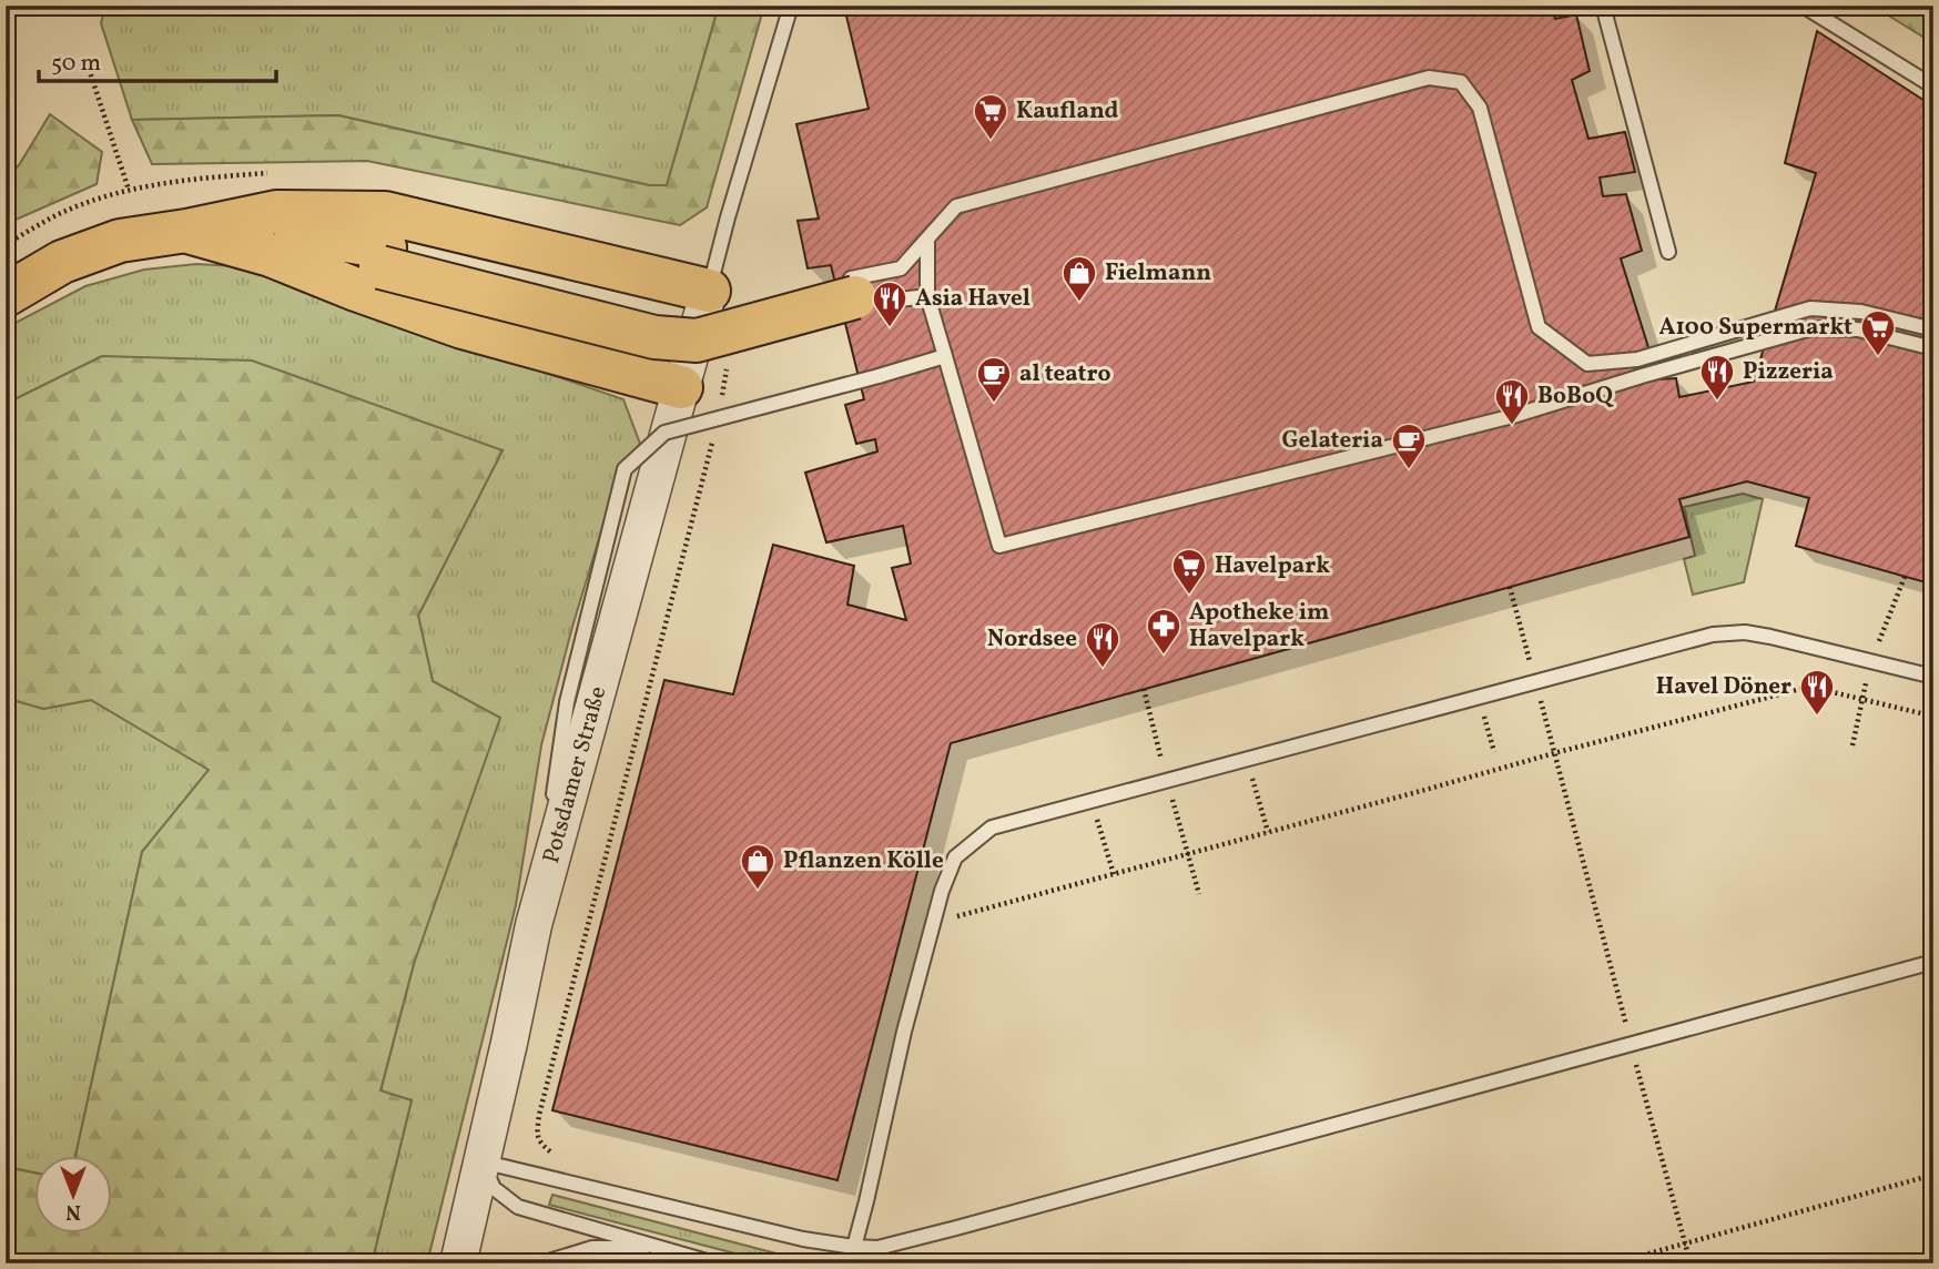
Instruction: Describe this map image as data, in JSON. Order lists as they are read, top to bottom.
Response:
{
  "streets": {
    "street": ["Potsdamer Straße"]
  },
  "places": {
    "supermarket": ["Kaufland", "A100 Supermarkt", "Havelpark"],
    "shop": ["Fielmann", "Pflanzen Kölle"],
    "restaurant": [
      "Asia Havel",
      "Pizzeria",
      "BoBoQ",
      "Nordsee",
      "Havel Döner"
    ],
    "cafe": ["al teatro", "Gelateria"],
    "pharmacy": ["Apotheke im Havelpark"]
  },
  "scale_bar": "50 m",
  "north": "bottom"
}
